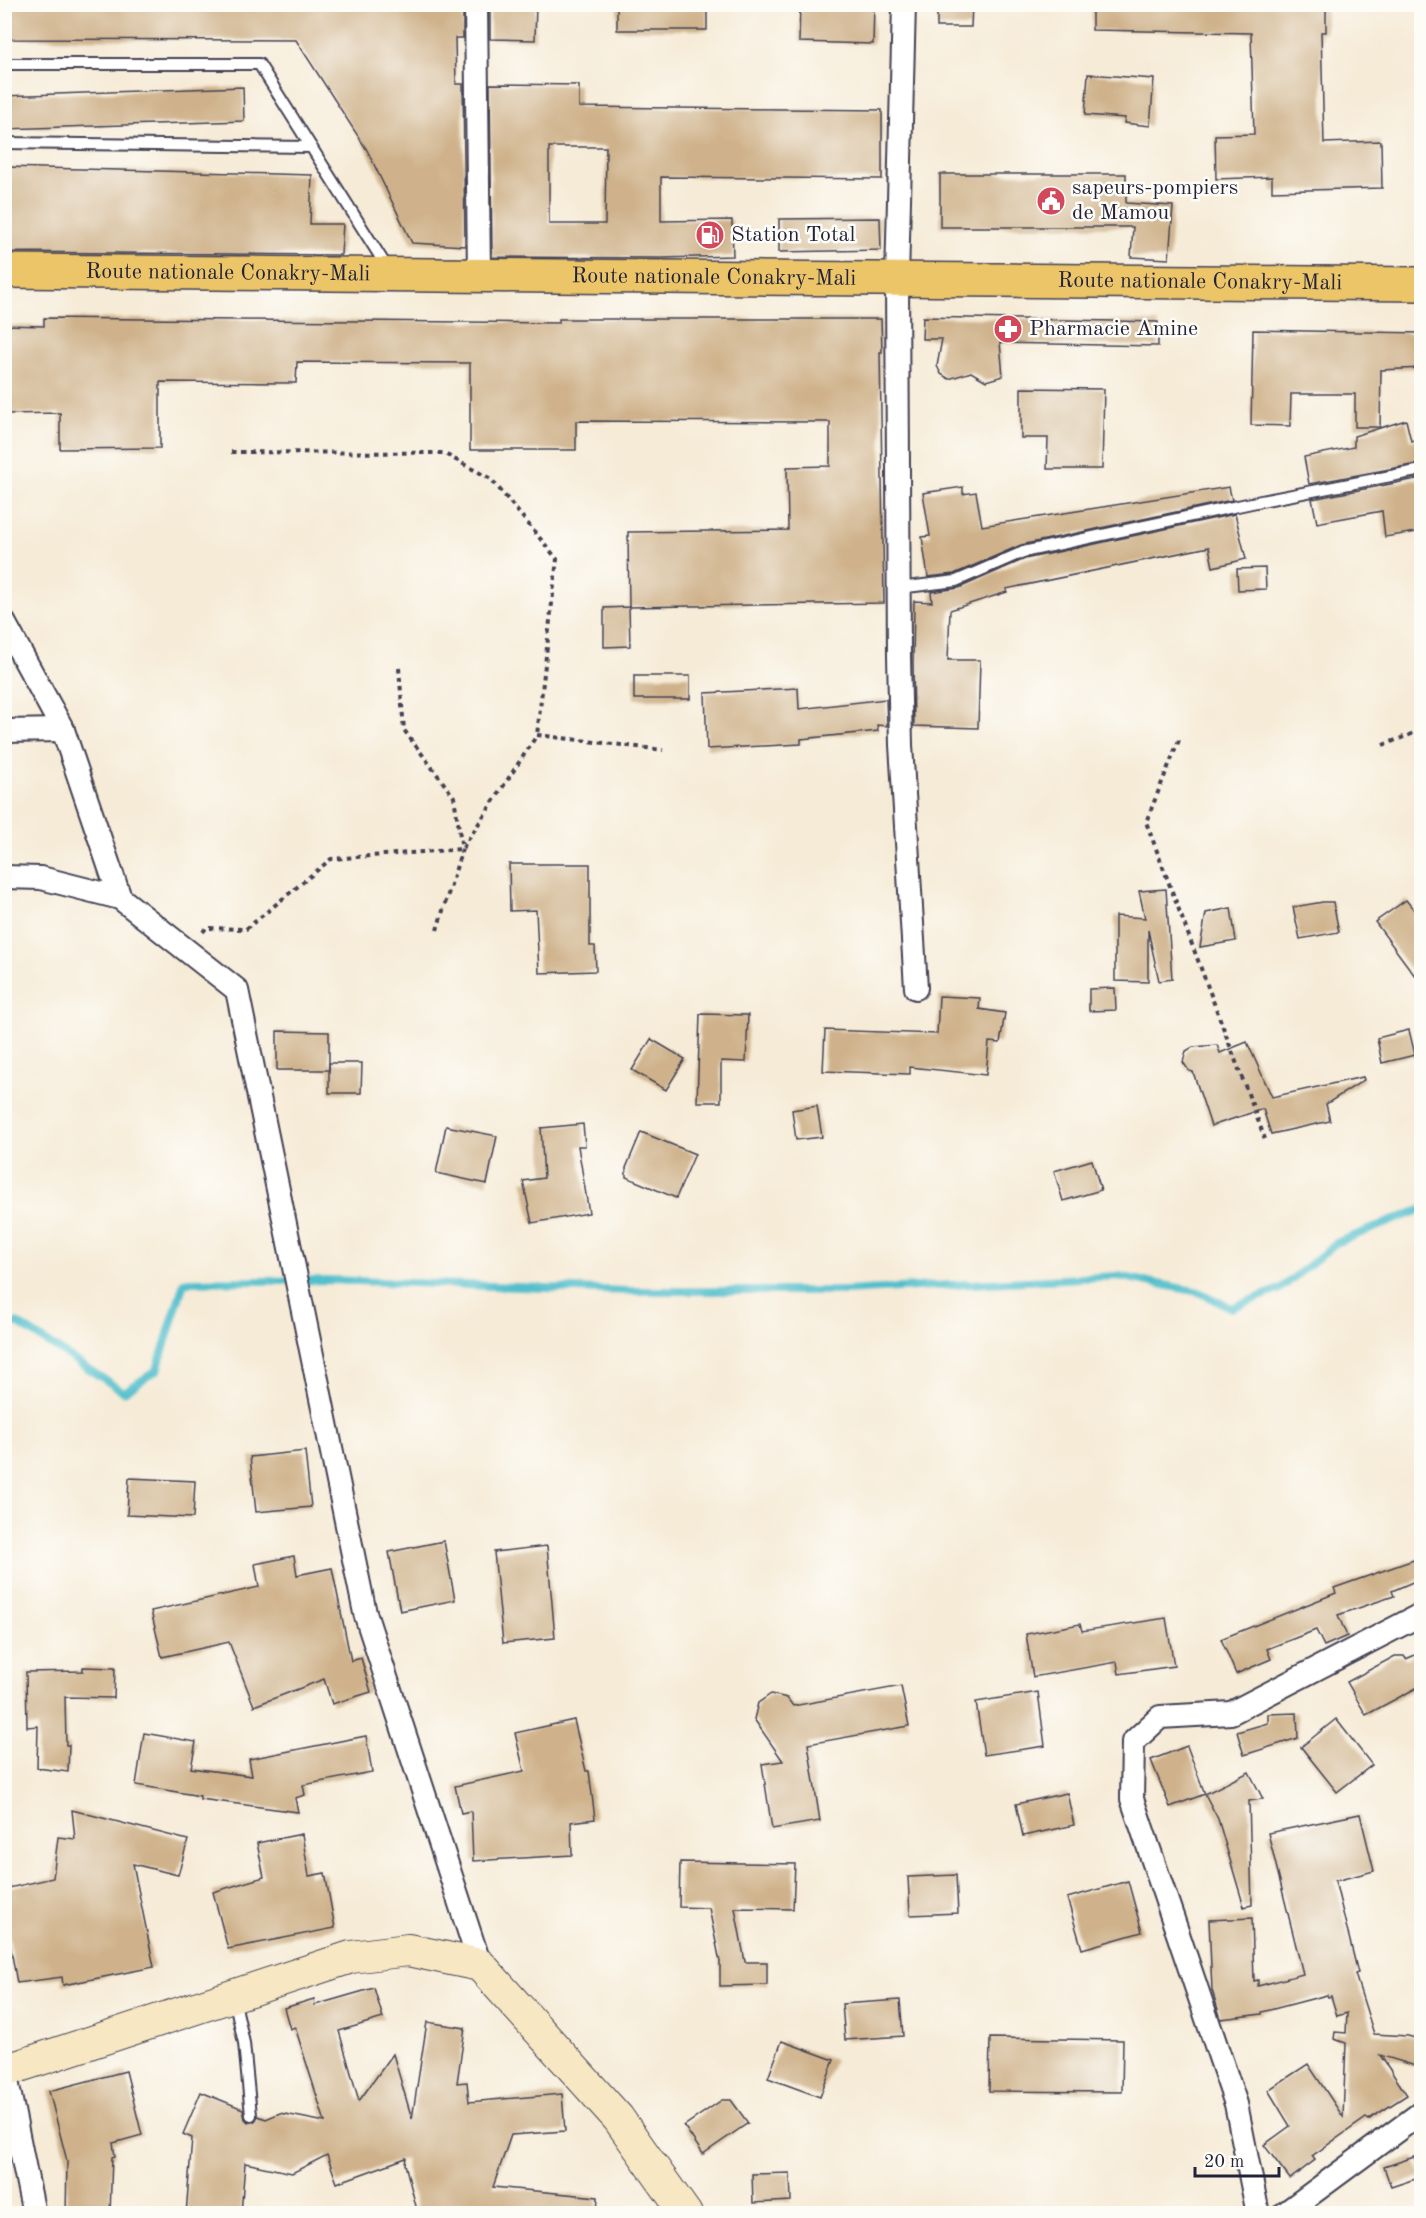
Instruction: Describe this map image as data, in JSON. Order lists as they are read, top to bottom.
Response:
{
  "streets": {
    "highway": ["Route nationale Conakry-Mali"]
  },
  "places": {
    "public building": ["sapeurs-pompiers de Mamou"],
    "fuel station": ["Station Total"],
    "pharmacy": ["Pharmacie Amine"]
  },
  "scale_bar": "20 m"
}
